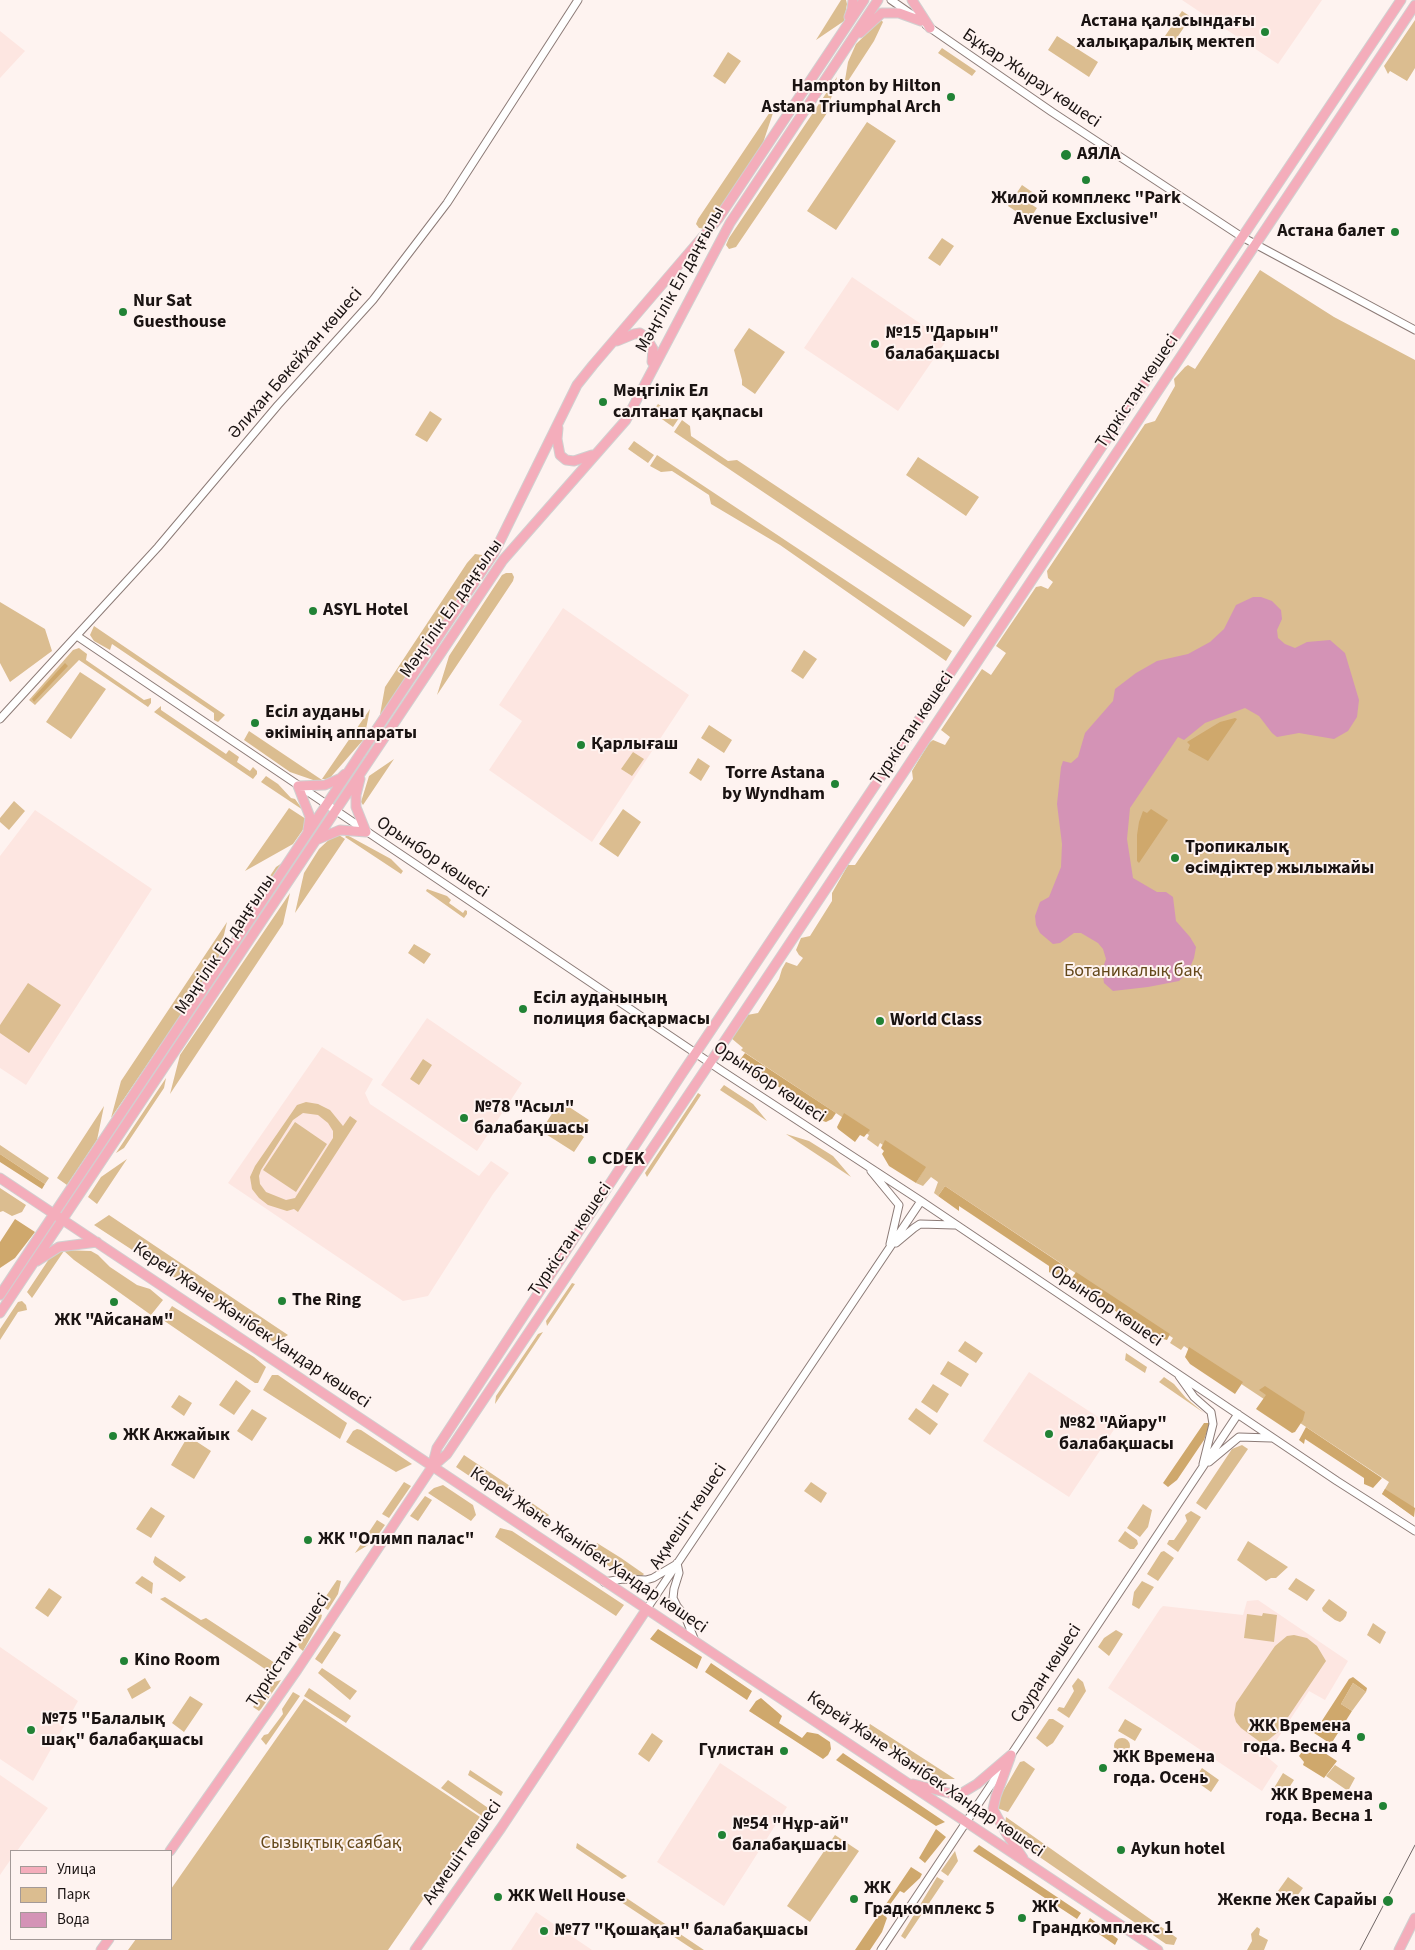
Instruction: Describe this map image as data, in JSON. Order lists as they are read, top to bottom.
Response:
{
  "streets": {
    "main road": [
      "Мәңгілік Ел даңғылы",
      "Түркістан көшесі",
      "Керей Және Жәнібек Хандар көшесі",
      "Ақмешіт көшесі"
    ],
    "street": [
      "Бұқар Жырау көшесі",
      "Әлихан Бөкейхан көшесі",
      "Орынбор көшесі",
      "Сауран көшесі"
    ]
  },
  "crossings": [
    ["Бұқар Жырау көшесі", "Түркістан көшесі"],
    ["Мәңгілік Ел даңғылы", "Орынбор көшесі"],
    ["Мәңгілік Ел даңғылы", "Керей Және Жәнібек Хандар көшесі"],
    ["Әлихан Бөкейхан көшесі", "Орынбор көшесі"],
    ["Түркістан көшесі", "Орынбор көшесі"],
    ["Түркістан көшесі", "Керей Және Жәнібек Хандар көшесі"],
    ["Орынбор көшесі", "Ақмешіт көшесі"],
    ["Орынбор көшесі", "Сауран көшесі"],
    ["Керей Және Жәнібек Хандар көшесі", "Ақмешіт көшесі"],
    ["Керей Және Жәнібек Хандар көшесі", "Сауран көшесі"]
  ],
  "parks": ["Ботаникалық бақ", "Сызықтық саябақ"],
  "places": [
    "Астана қаласындағы халықаралық мектеп",
    "Hampton by Hilton Astana Triumphal Arch",
    "АЯЛА",
    "Жилой комплекс \"Park Avenue Exclusive\"",
    "Астана балет",
    "Nur Sat Guesthouse",
    "№15 \"Дарын\" балабақшасы",
    "Мәңгілік Ел салтанат қақпасы",
    "ASYL Hotel",
    "Есіл ауданы әкімінің аппараты",
    "Қарлығаш",
    "Torre Astana by Wyndham",
    "Тропикалық өсімдіктер жылыжайы",
    "Есіл ауданының полиция басқармасы",
    "World Class",
    "№78 \"Асыл\" балабақшасы",
    "CDEK",
    "The Ring",
    "ЖК \"Айсанам\"",
    "№82 \"Айару\" балабақшасы",
    "ЖК Акжайык",
    "ЖК \"Олимп палас\"",
    "Kino Room",
    "№75 \"Балалық шақ\" балабақшасы",
    "ЖК Времена года. Весна 4",
    "Гүлистан",
    "ЖК Времена года. Осень",
    "ЖК Времена года. Весна 1",
    "№54 \"Нұр-ай\" балабақшасы",
    "Aykun hotel",
    "ЖК Well House",
    "ЖК Градкомплекс 5",
    "Жекпе Жек Сарайы",
    "ЖК Грандкомплекс 1",
    "№77 \"Қошақан\" балабақшасы"
  ],
  "legend": ["Улица", "Парк", "Вода"]
}
